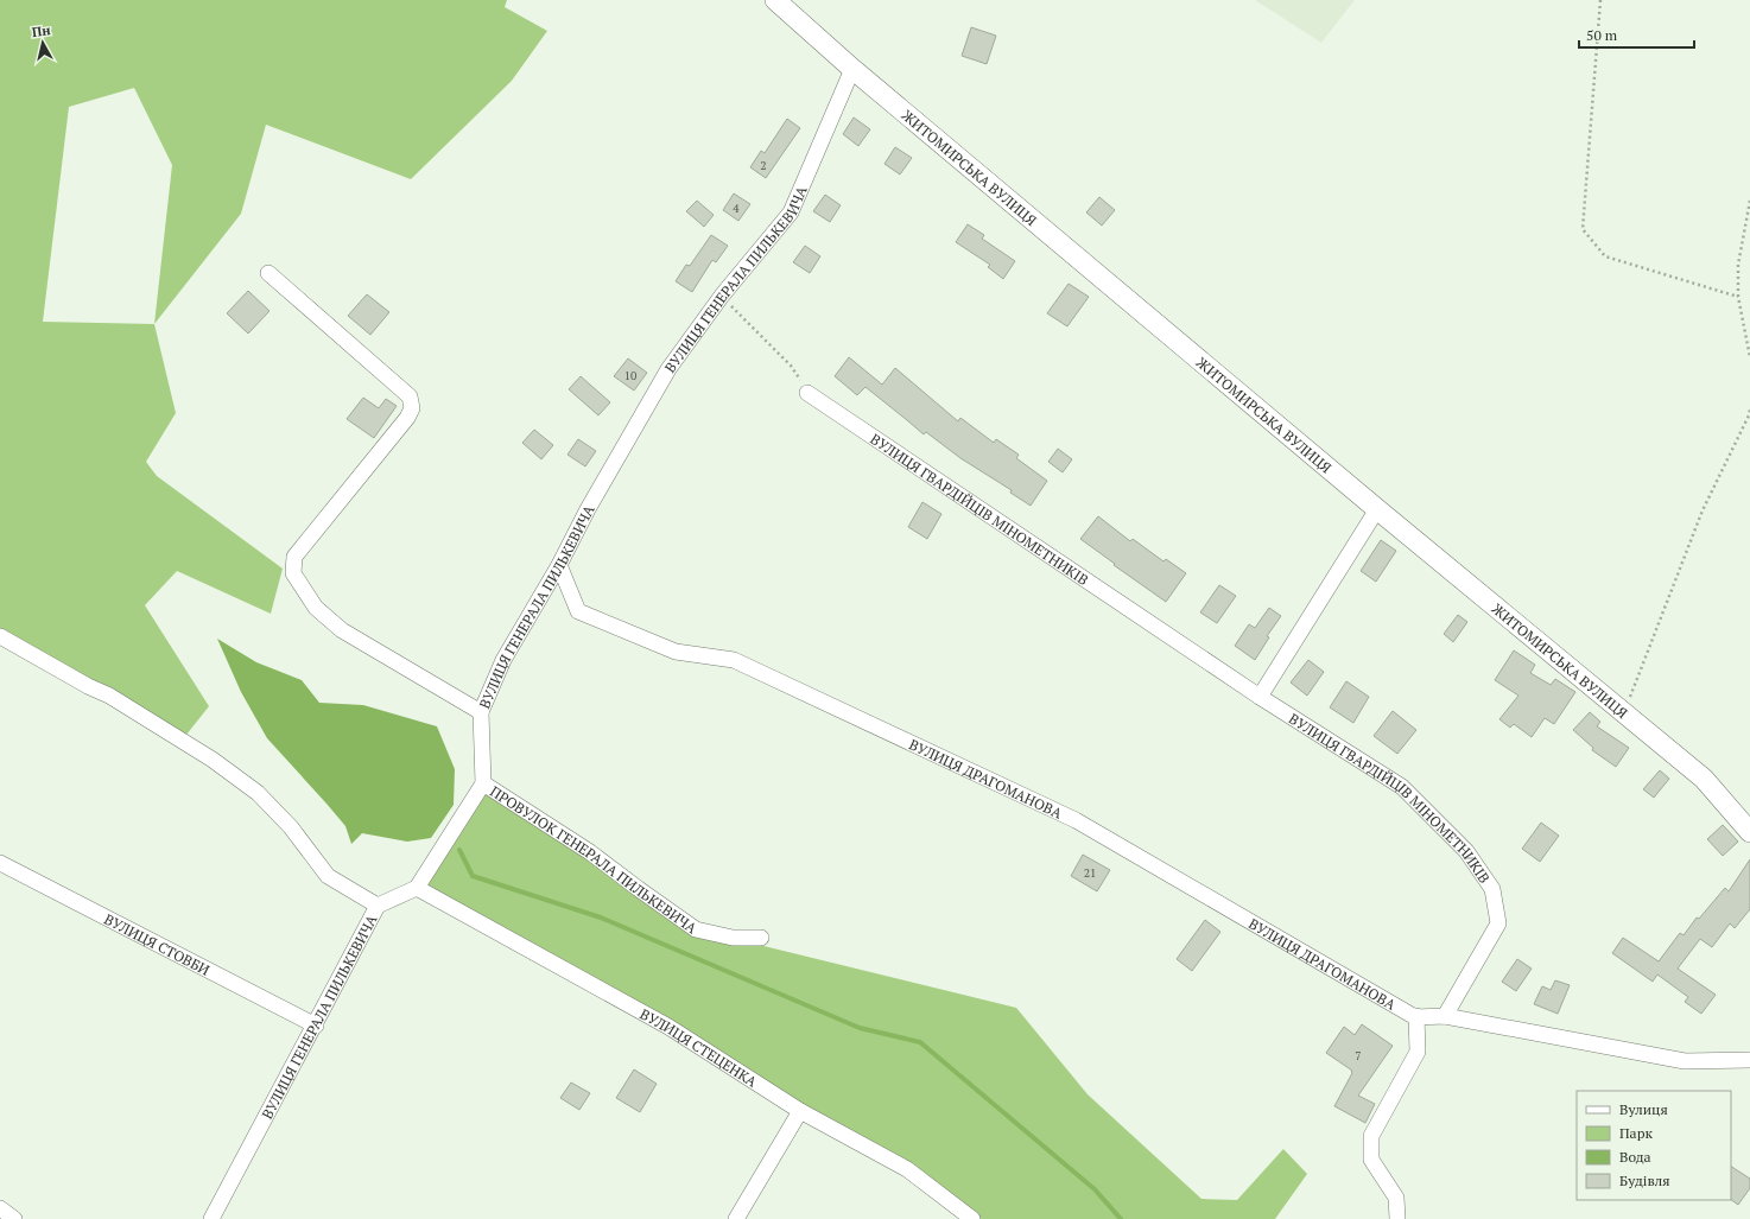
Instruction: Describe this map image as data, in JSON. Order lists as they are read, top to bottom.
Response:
{
  "streets": {
    "main road": ["ЖИТОМИРСЬКА ВУЛИЦЯ"],
    "street": [
      "ВУЛИЦЯ ГЕНЕРАЛА ПИЛЬКЕВИЧА",
      "ВУЛИЦЯ ГВАРДІЙЦІВ МІНОМЕТНИКІВ",
      "ВУЛИЦЯ ДРАГОМАНОВА",
      "ПРОВУЛОК ГЕНЕРАЛА ПИЛЬКЕВИЧА",
      "ВУЛИЦЯ СТОВБИ",
      "ВУЛИЦЯ СТЕЦЕНКА"
    ]
  },
  "crossings": [
    ["ЖИТОМИРСЬКА ВУЛИЦЯ", "ВУЛИЦЯ ГЕНЕРАЛА ПИЛЬКЕВИЧА"],
    ["ВУЛИЦЯ ГЕНЕРАЛА ПИЛЬКЕВИЧА", "ВУЛИЦЯ ДРАГОМАНОВА"],
    ["ВУЛИЦЯ ГЕНЕРАЛА ПИЛЬКЕВИЧА", "ПРОВУЛОК ГЕНЕРАЛА ПИЛЬКЕВИЧА"],
    ["ВУЛИЦЯ ГЕНЕРАЛА ПИЛЬКЕВИЧА", "ВУЛИЦЯ СТОВБИ"],
    ["ВУЛИЦЯ ГЕНЕРАЛА ПИЛЬКЕВИЧА", "ВУЛИЦЯ СТЕЦЕНКА"],
    ["ВУЛИЦЯ ГВАРДІЙЦІВ МІНОМЕТНИКІВ", "ВУЛИЦЯ ДРАГОМАНОВА"]
  ],
  "house_numbers": [
    "2",
    "4",
    "10",
    "21",
    "7"
  ],
  "legend": [
    "Вулиця",
    "Парк",
    "Вода",
    "Будівля"
  ],
  "scale_bar": "50 m",
  "north": "top"
}
